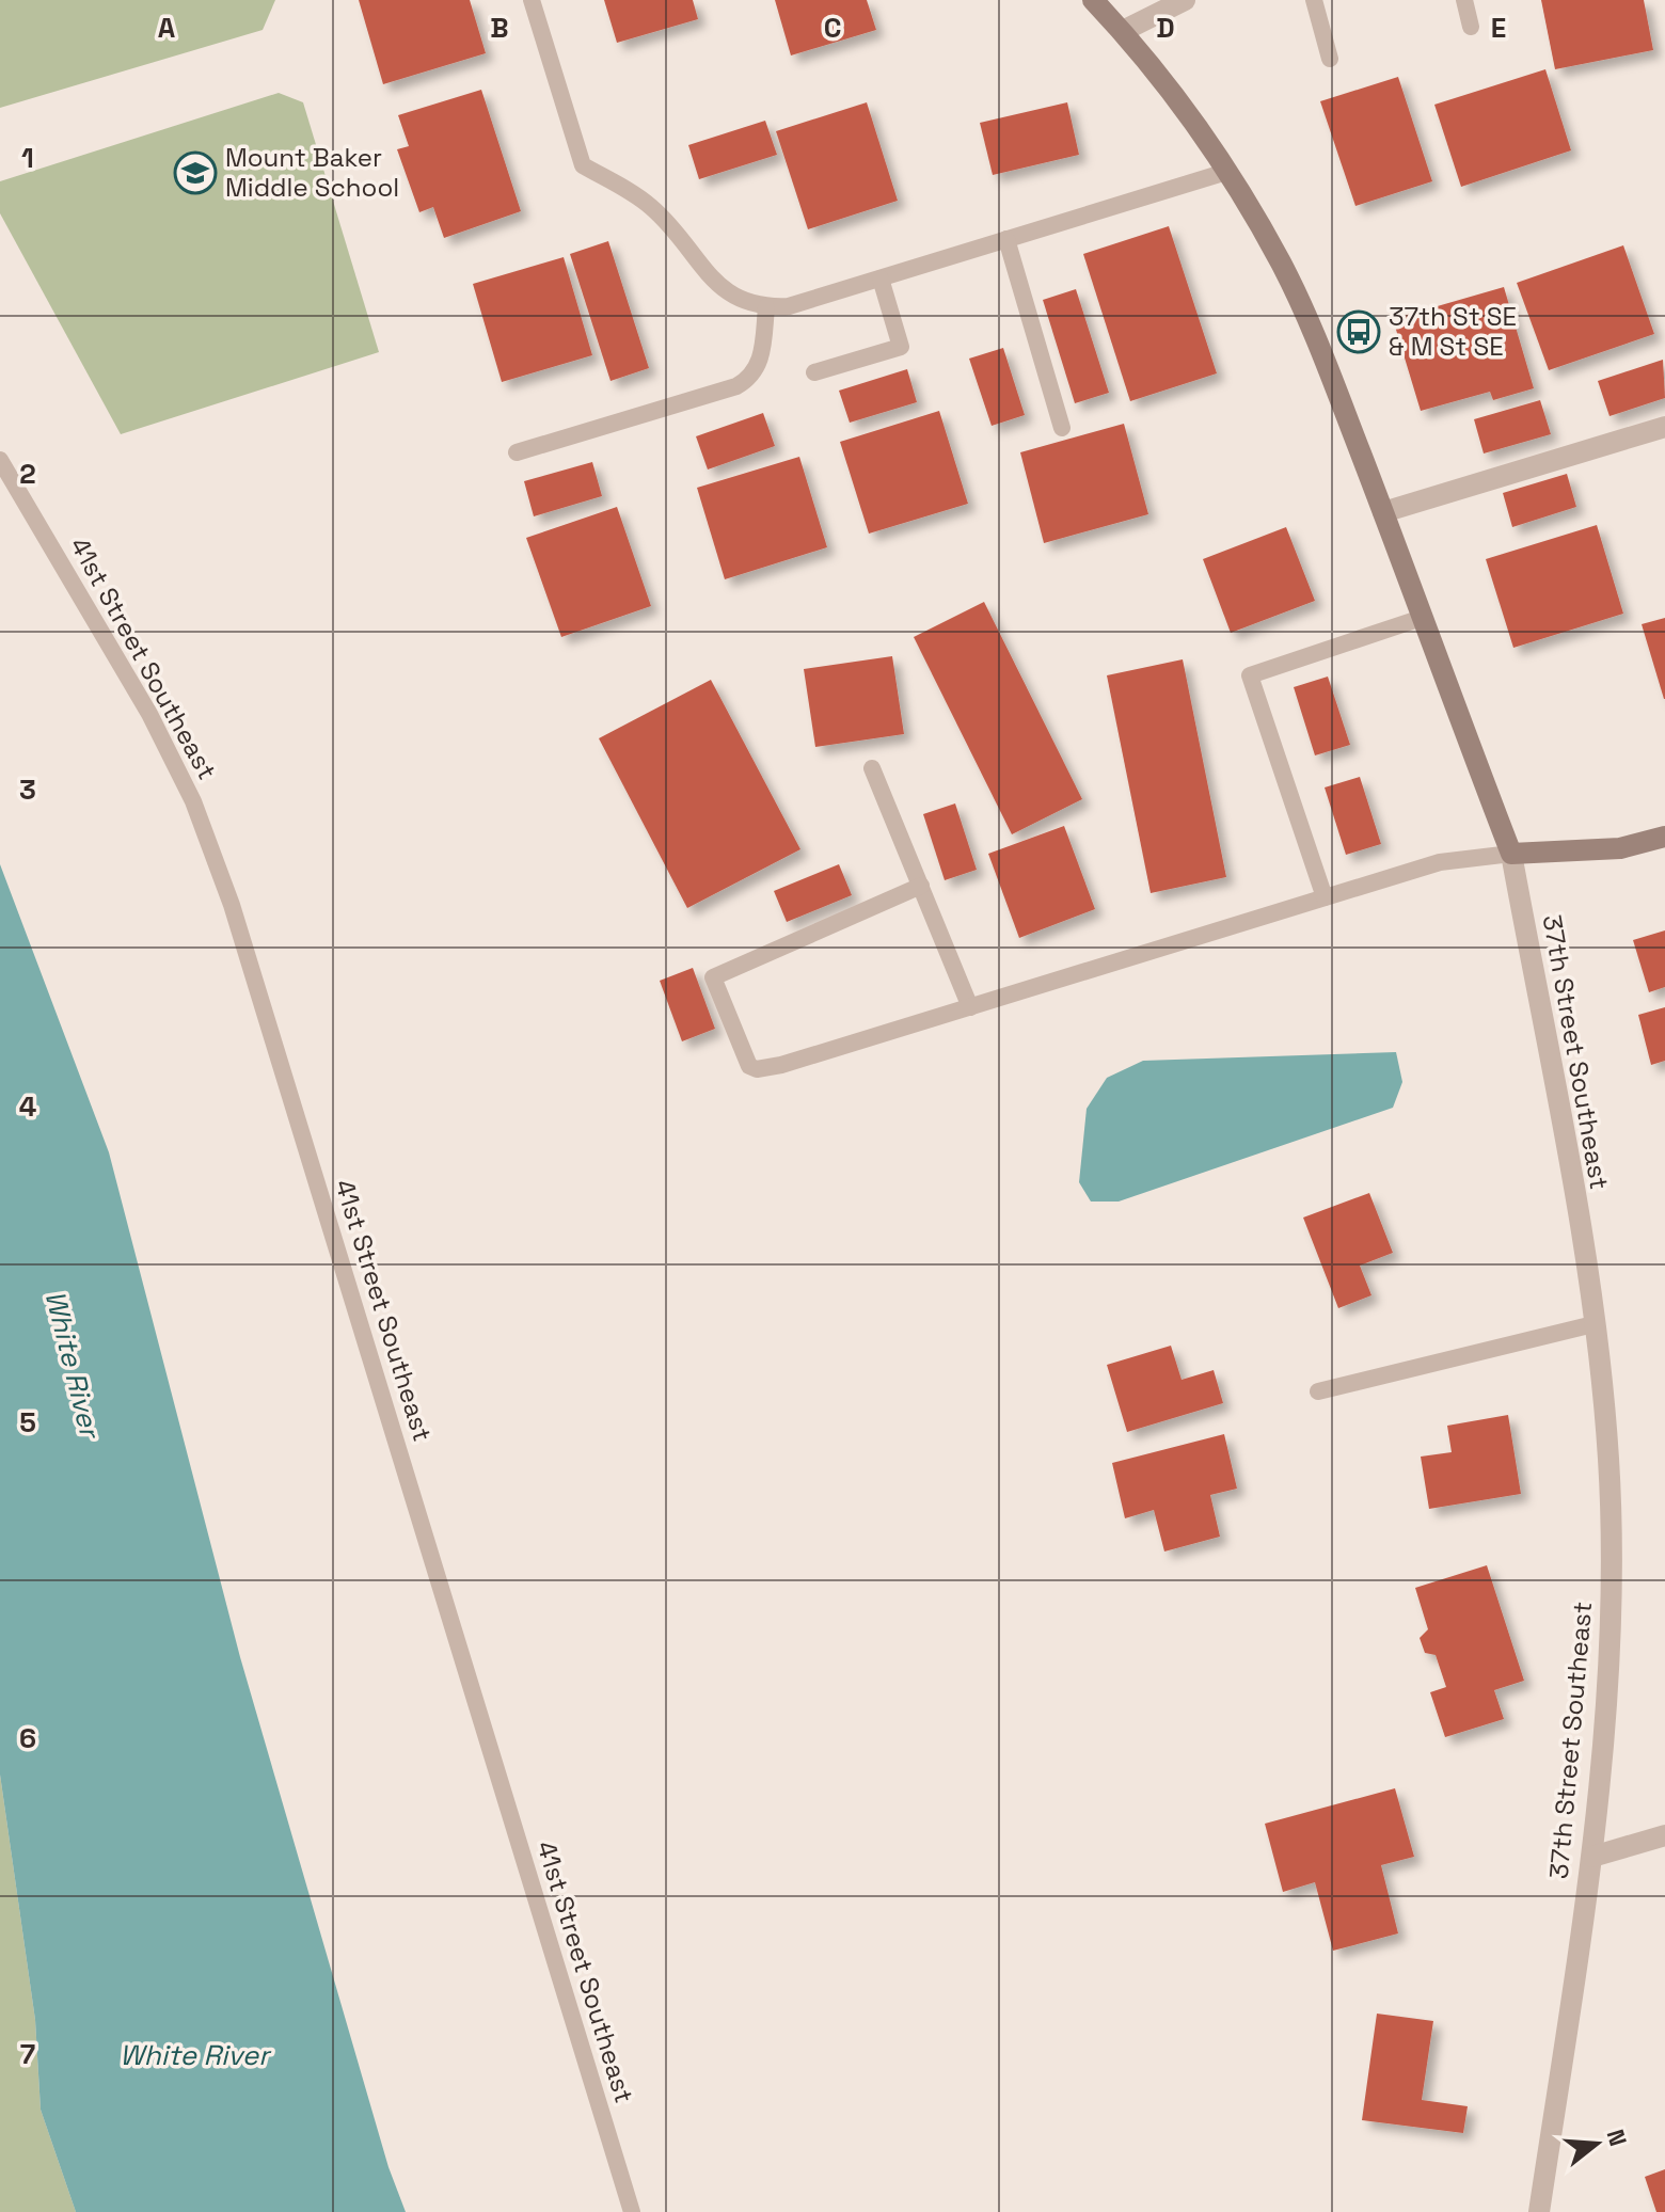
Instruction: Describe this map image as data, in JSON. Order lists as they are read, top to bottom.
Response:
{
  "streets": {
    "street": ["37th Street Southeast"],
    "lane": ["41st Street Southeast"]
  },
  "water": ["White River"],
  "places": {
    "school or university": ["Mount Baker Middle School"],
    "bus stop": ["37th St SE & M St SE"]
  },
  "north": "right",
  "grid": {
    "columns": [
      "A",
      "B",
      "C",
      "D",
      "E"
    ],
    "rows": [
      "1",
      "2",
      "3",
      "4",
      "5",
      "6",
      "7"
    ]
  }
}
